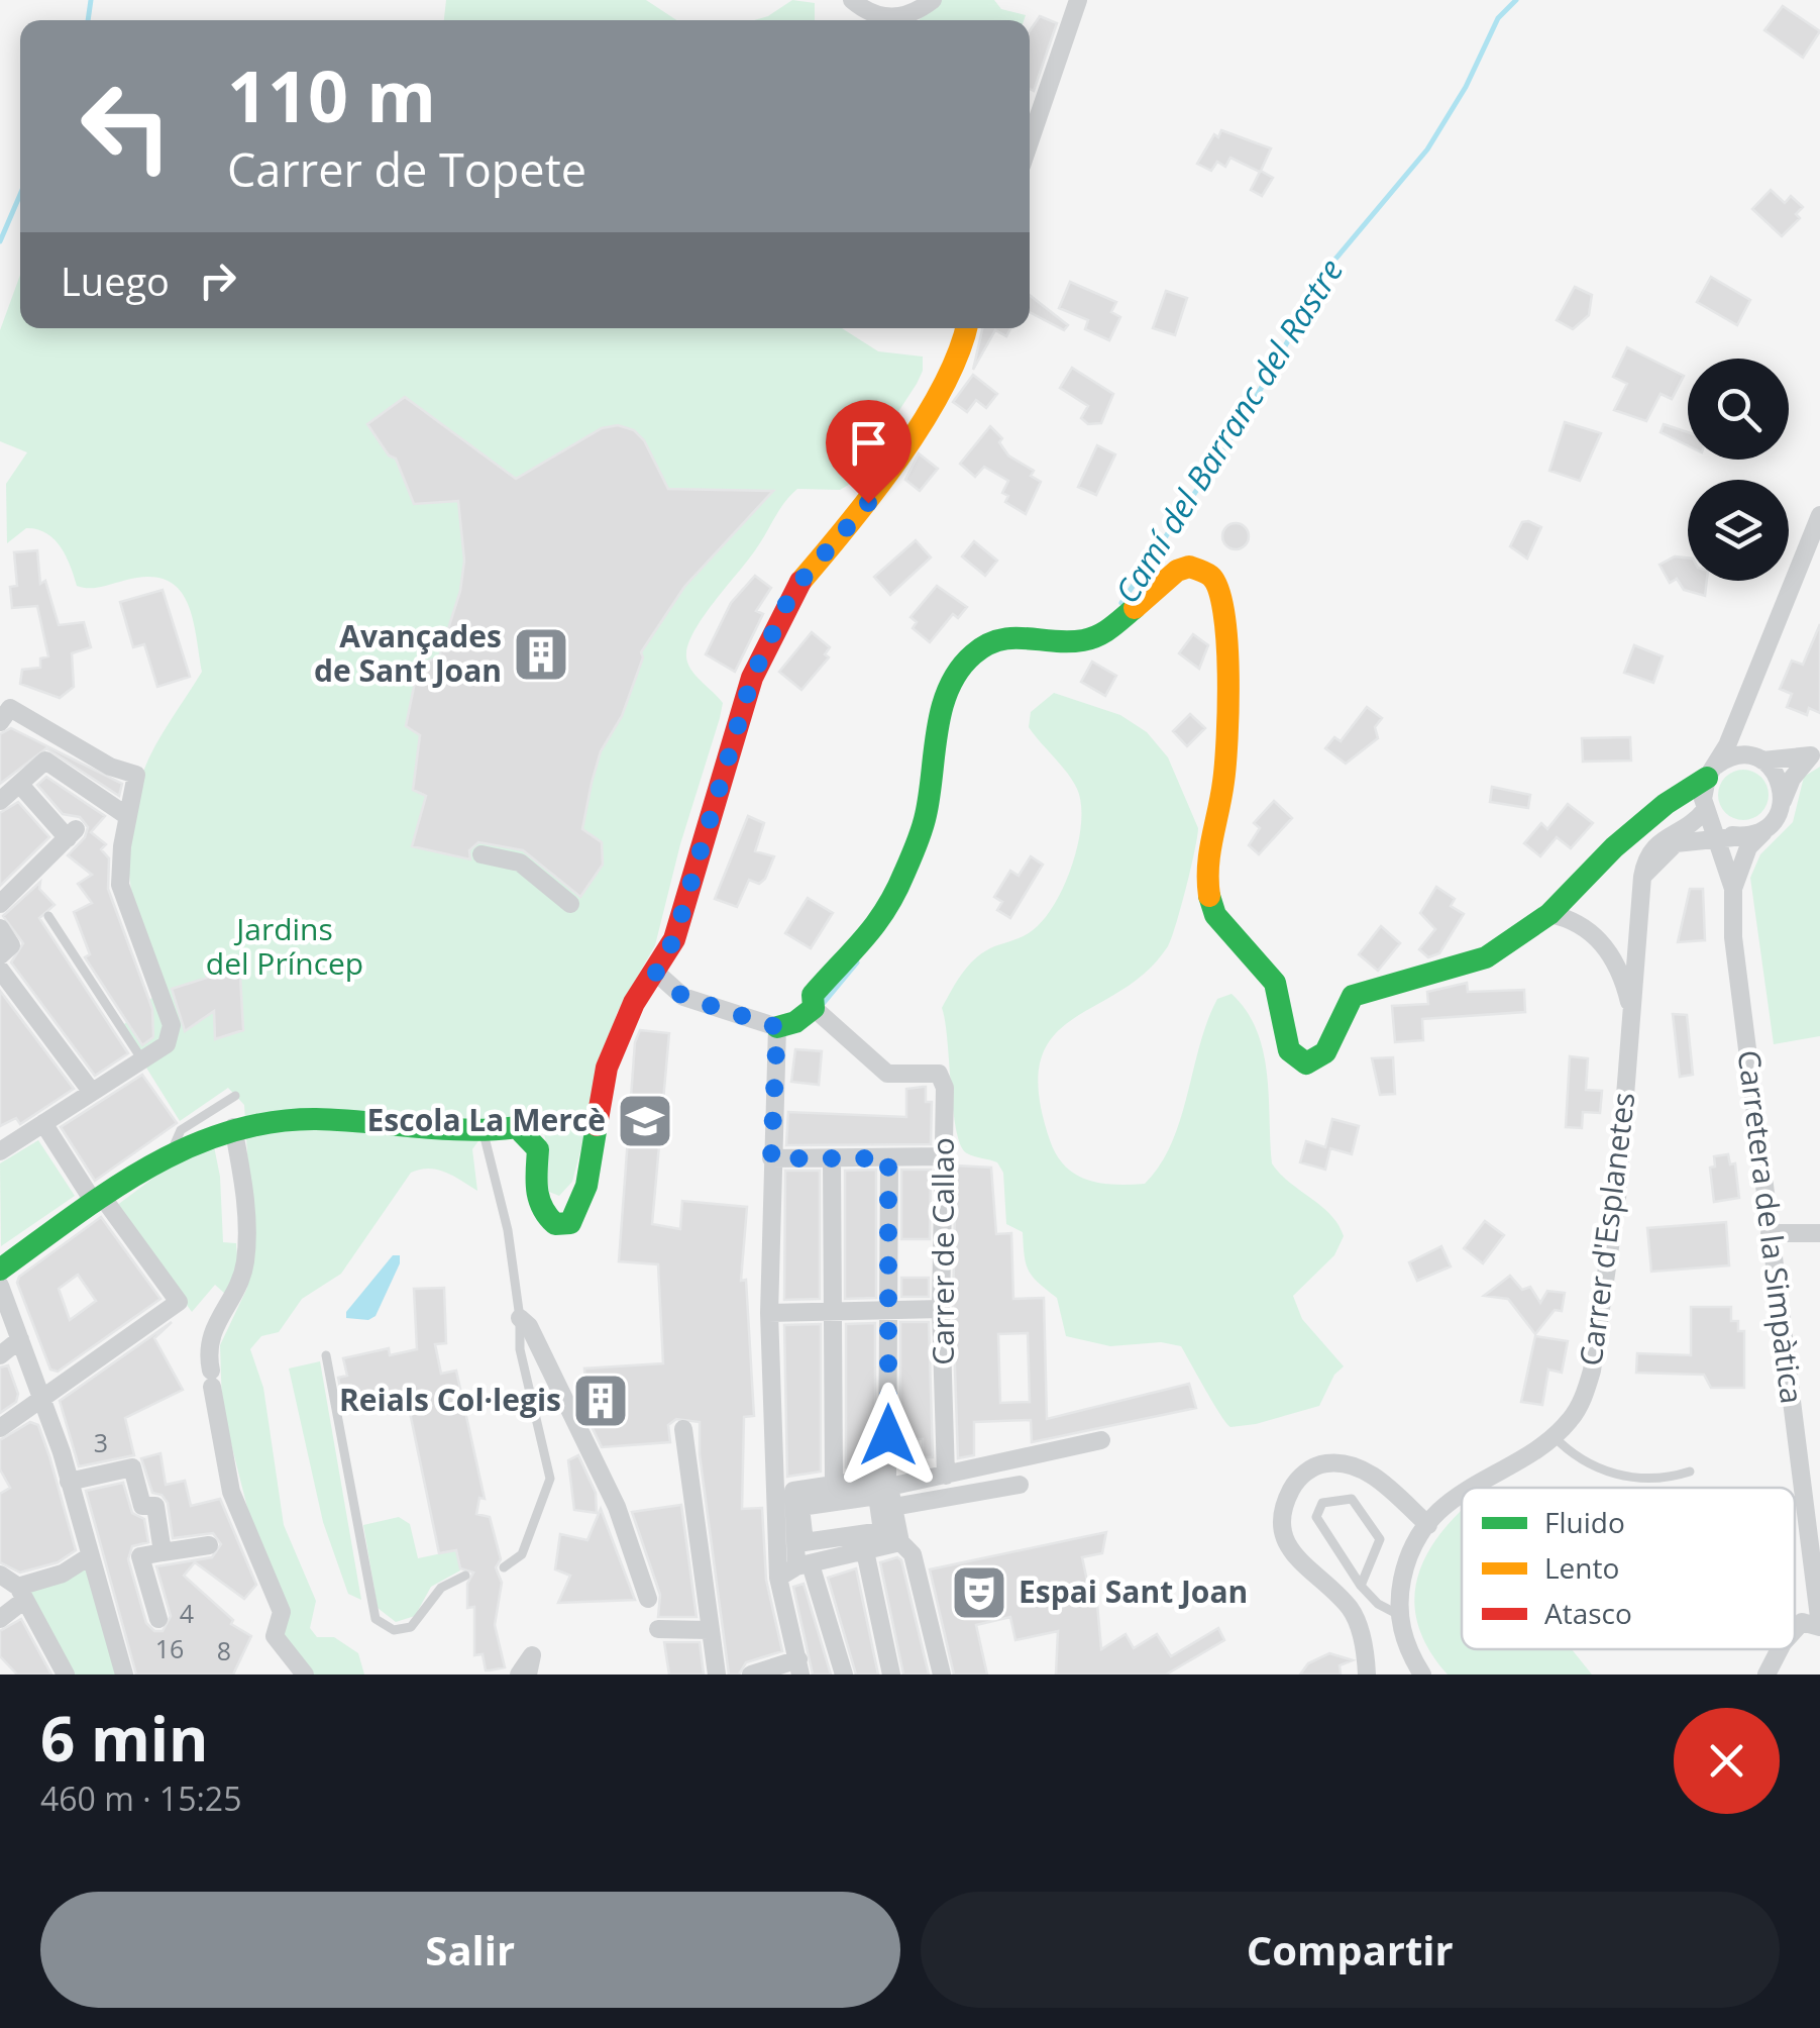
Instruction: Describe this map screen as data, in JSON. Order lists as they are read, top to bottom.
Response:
{
  "streets": {
    "street": ["Carretera de la Simpàtica", "Carrer d'Esplanetes", "Carrer de Callao"]
  },
  "crossings": [
    ["Carretera de la Simpàtica", "Carrer d'Esplanetes"]
  ],
  "water": ["Camí del Barranc del Rastre"],
  "parks": ["Jardins del Príncep"],
  "places": {
    "building": ["Avançades de Sant Joan", "Reials Col·legis"],
    "school or university": ["Escola La Mercè"],
    "theatre": ["Espai Sant Joan"]
  },
  "house_numbers": [
    "3",
    "4",
    "16",
    "8"
  ],
  "legend": ["Fluido", "Lento", "Atasco"],
  "page": {
    "turn": ["110 m", "Carrer de Topete"],
    "then": "Luego",
    "heading": ["6 min", "460 m · 15:25"],
    "buttons": ["Salir", "Compartir"]
  }
}
